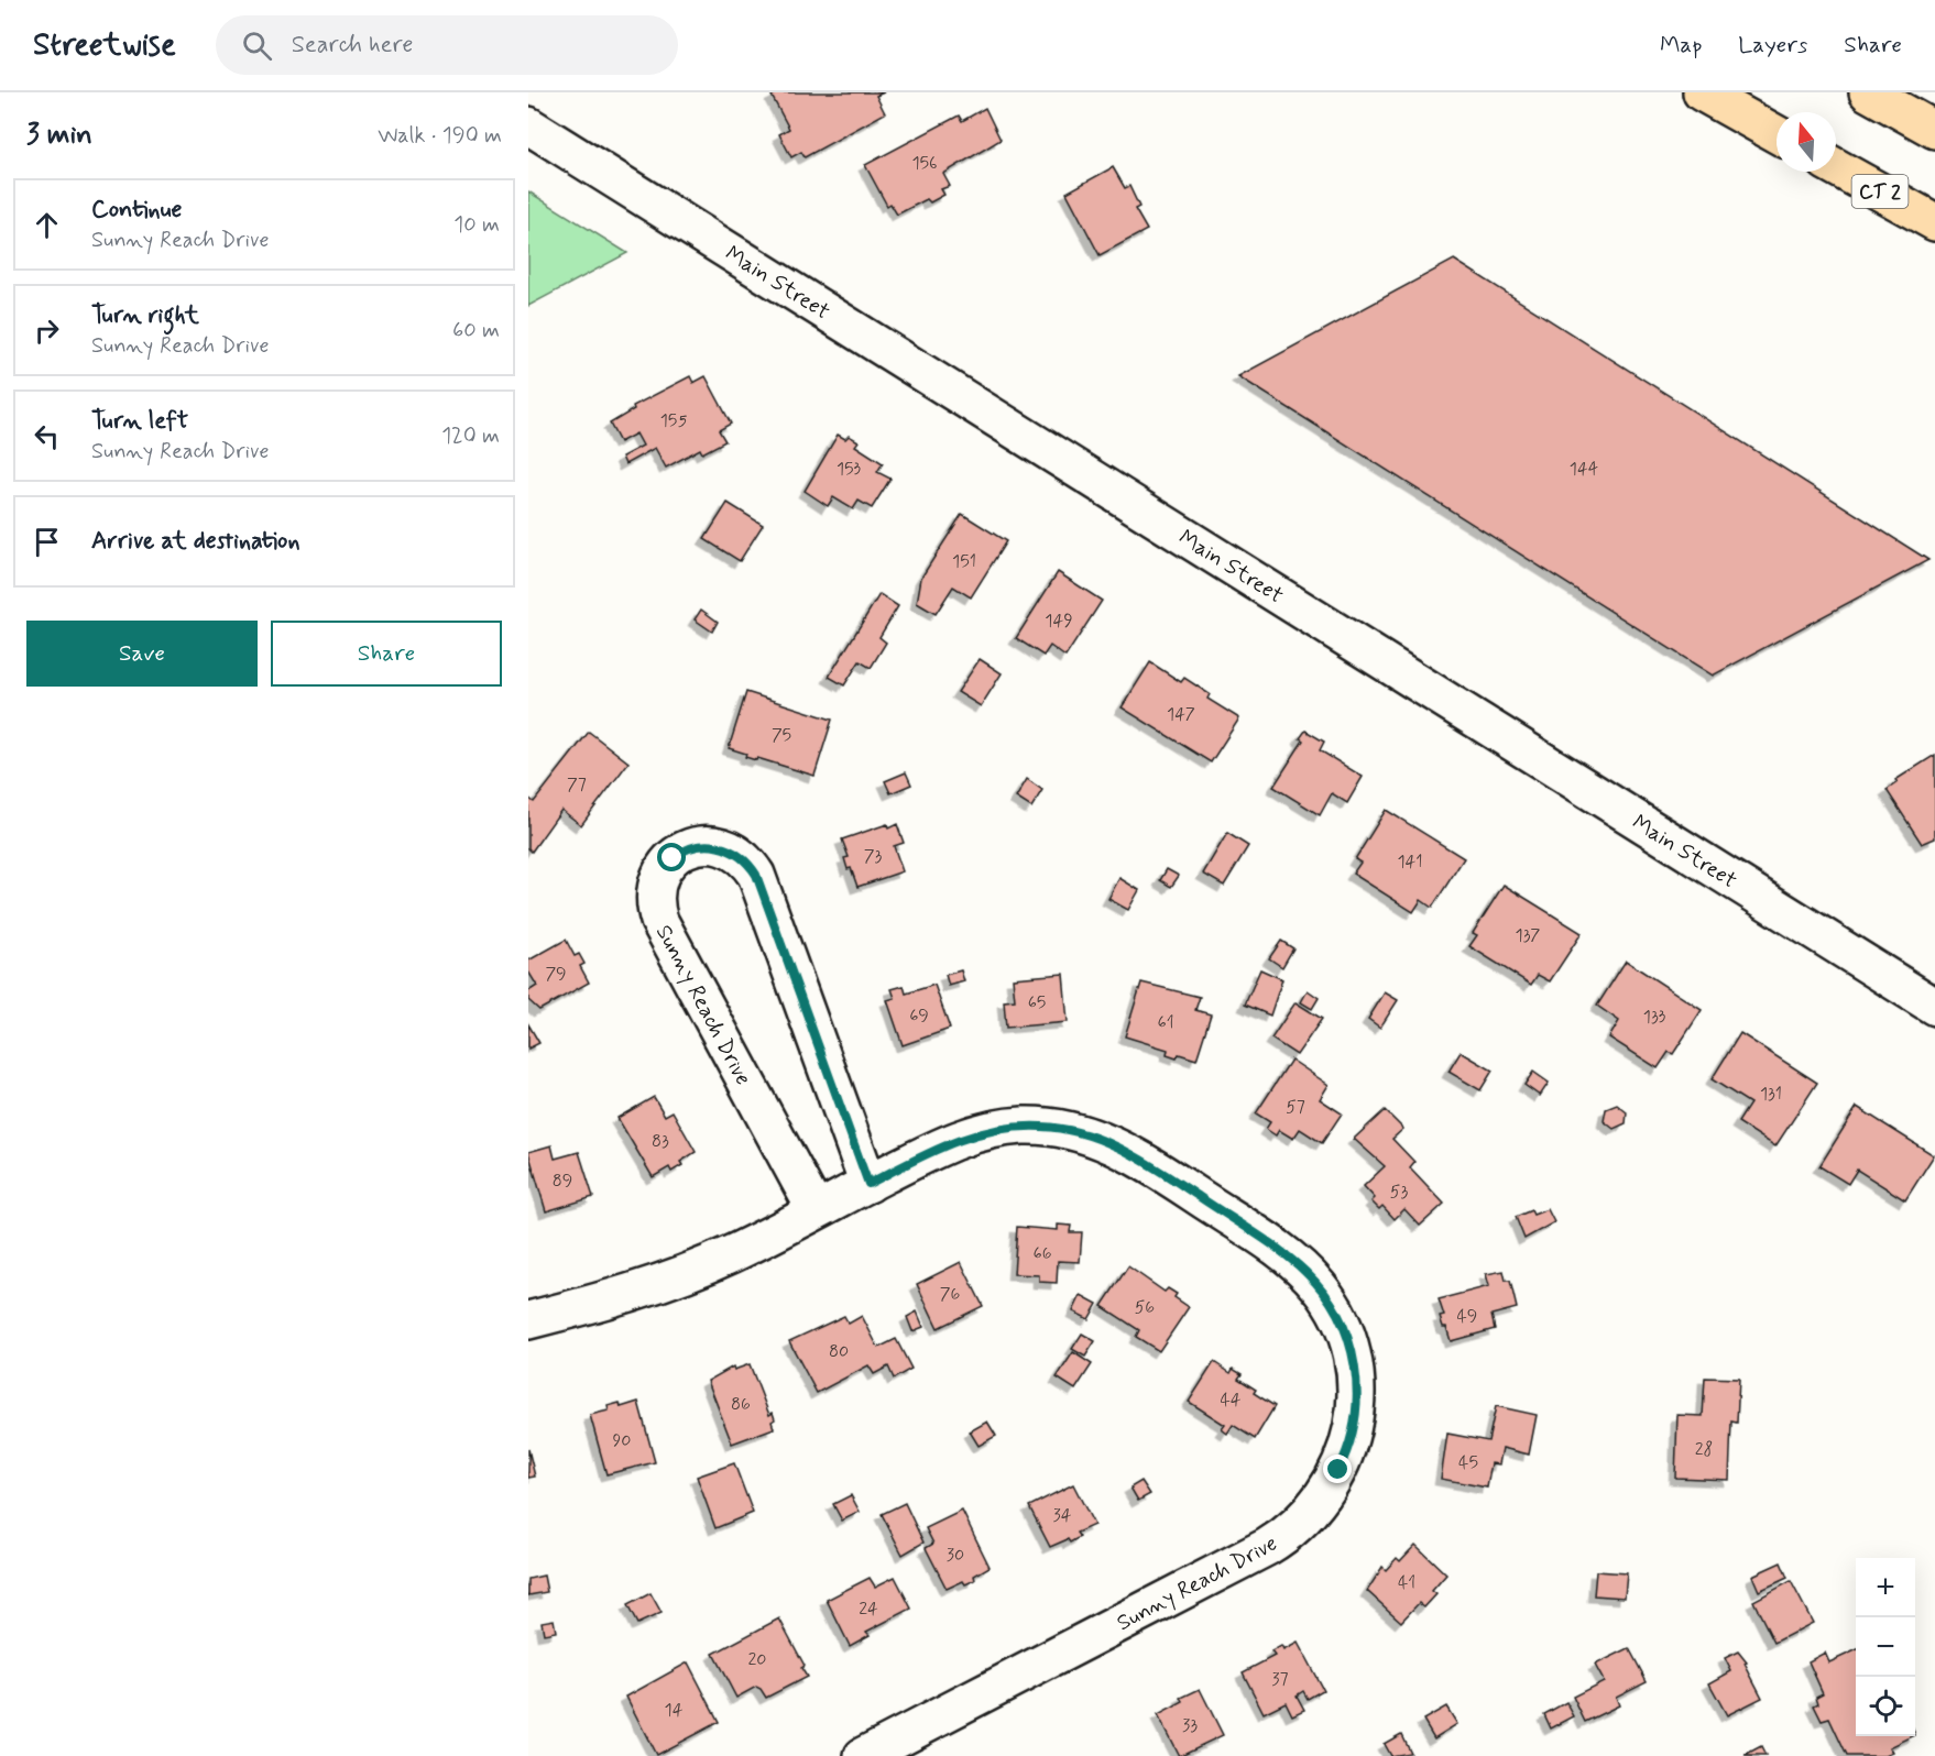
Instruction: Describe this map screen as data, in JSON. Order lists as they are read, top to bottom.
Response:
{
  "streets": {
    "highway": ["CT 2"],
    "street": ["Main Street", "Sunny Reach Drive"]
  },
  "house_numbers": [
    "156",
    "155",
    "153",
    "144",
    "151",
    "149",
    "147",
    "75",
    "77",
    "73",
    "141",
    "137",
    "79",
    "65",
    "69",
    "133",
    "61",
    "131",
    "57",
    "83",
    "89",
    "53",
    "66",
    "76",
    "56",
    "49",
    "80",
    "44",
    "86",
    "90",
    "28",
    "45",
    "34",
    "30",
    "41",
    "24",
    "20",
    "37",
    "14",
    "33"
  ],
  "north": "top",
  "page": {
    "header": "Streetwise",
    "search": "Search here",
    "nav": ["Map", "Layers", "Share"],
    "heading": ["3 min", "Walk · 190 m"],
    "list": [
      ["Continue", "Sunny Reach Drive", "10 m"],
      ["Turn right", "Sunny Reach Drive", "60 m"],
      ["Turn left", "Sunny Reach Drive", "120 m"],
      "Arrive at destination"
    ],
    "buttons": ["Save", "Share"],
    "map_buttons": ["+", "−"]
  }
}
